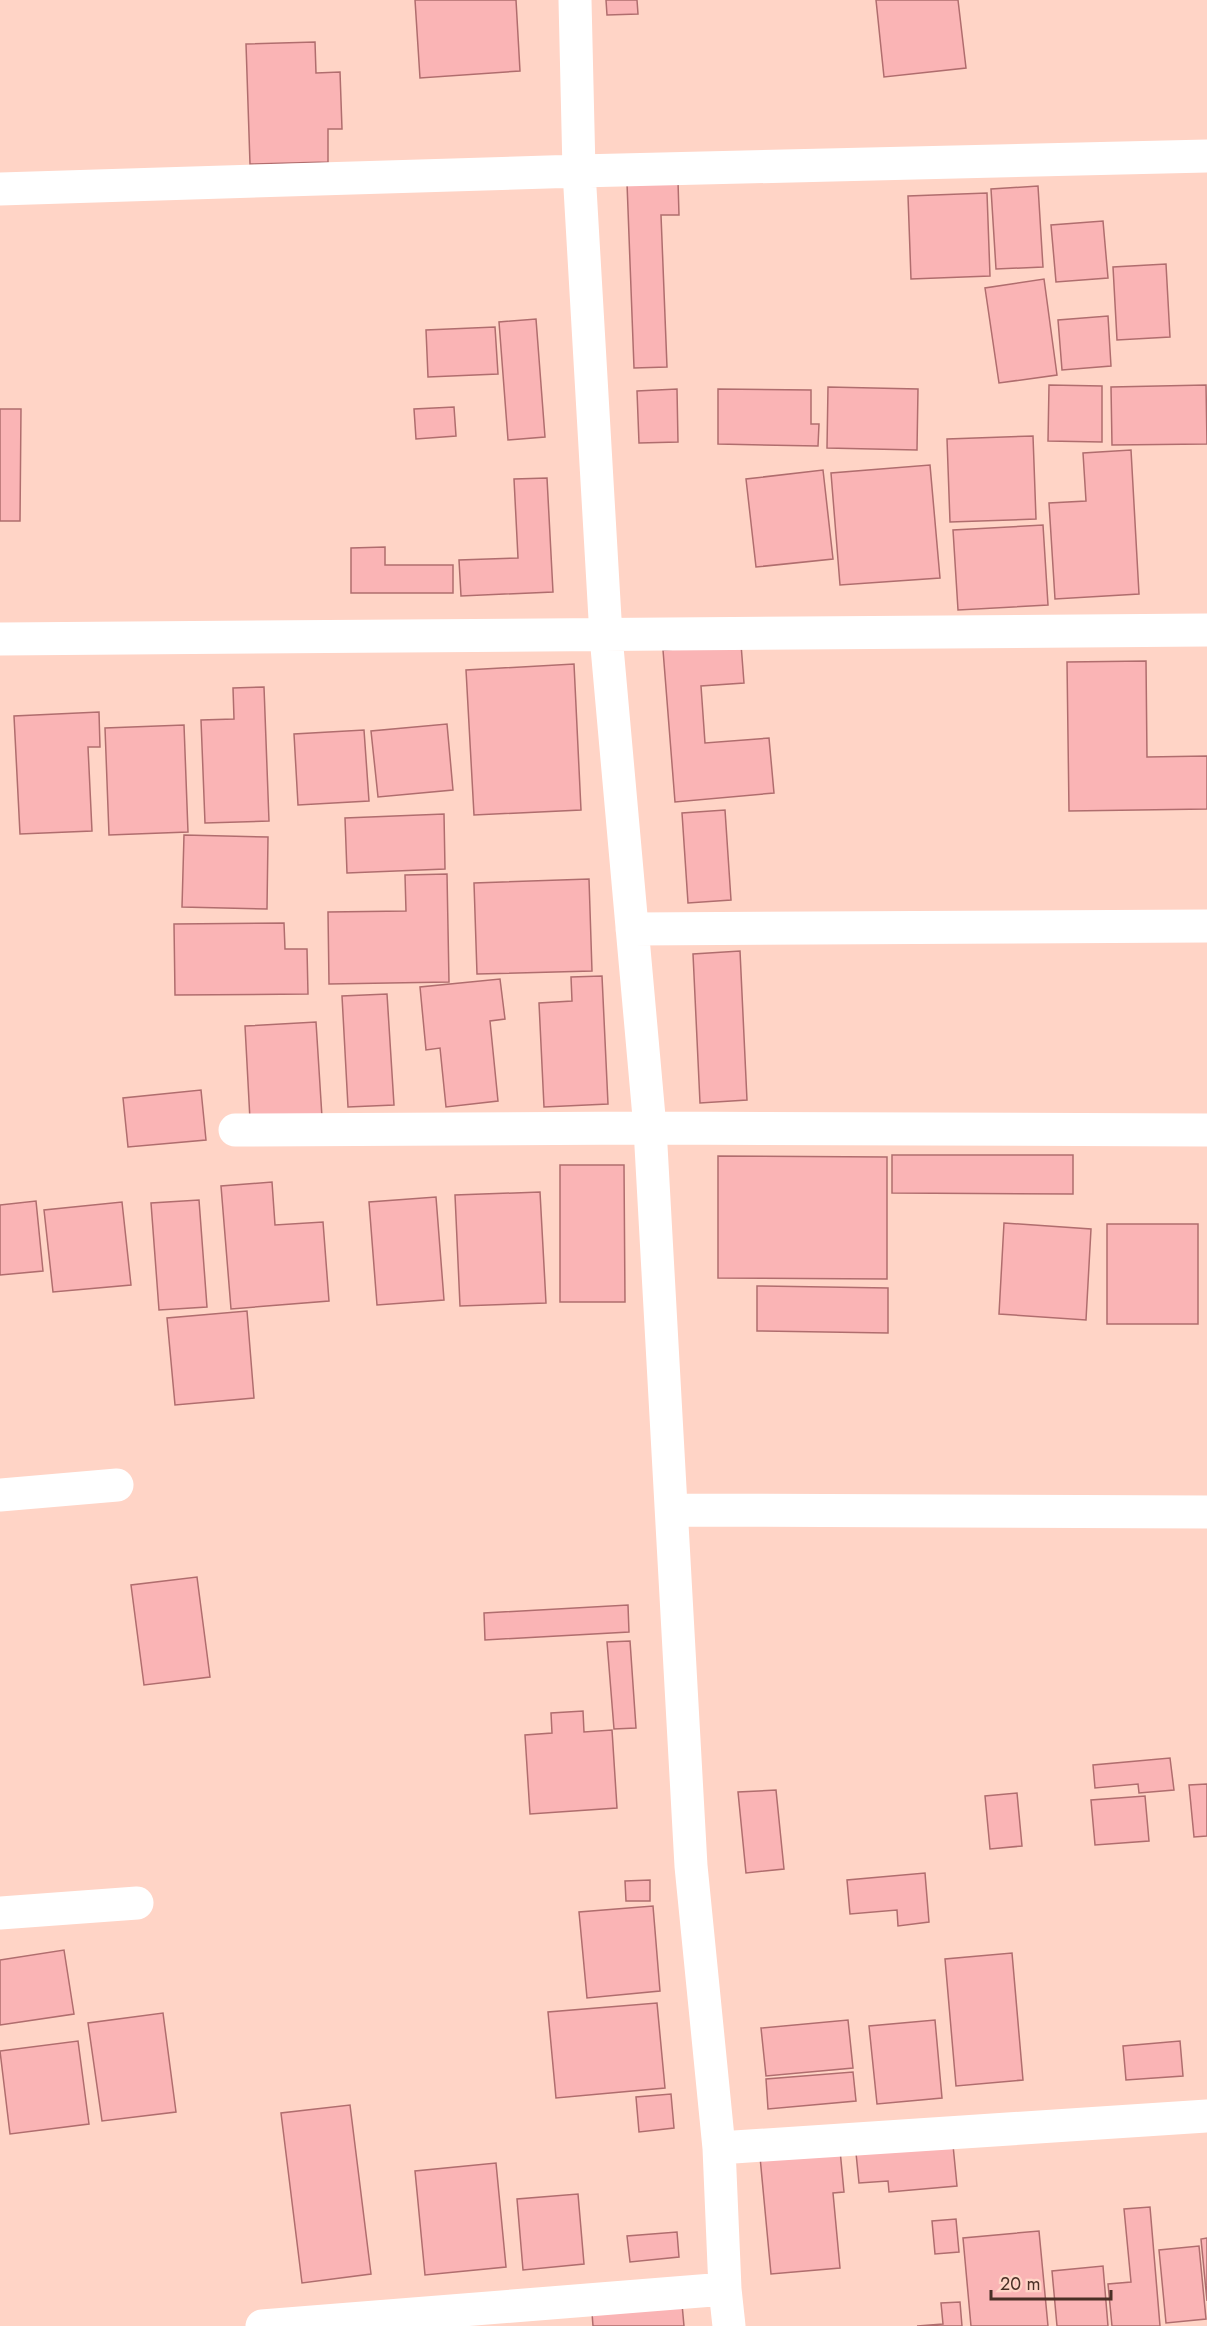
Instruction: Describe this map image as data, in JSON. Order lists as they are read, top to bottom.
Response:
{
  "scale_bar": "20 m"
}
